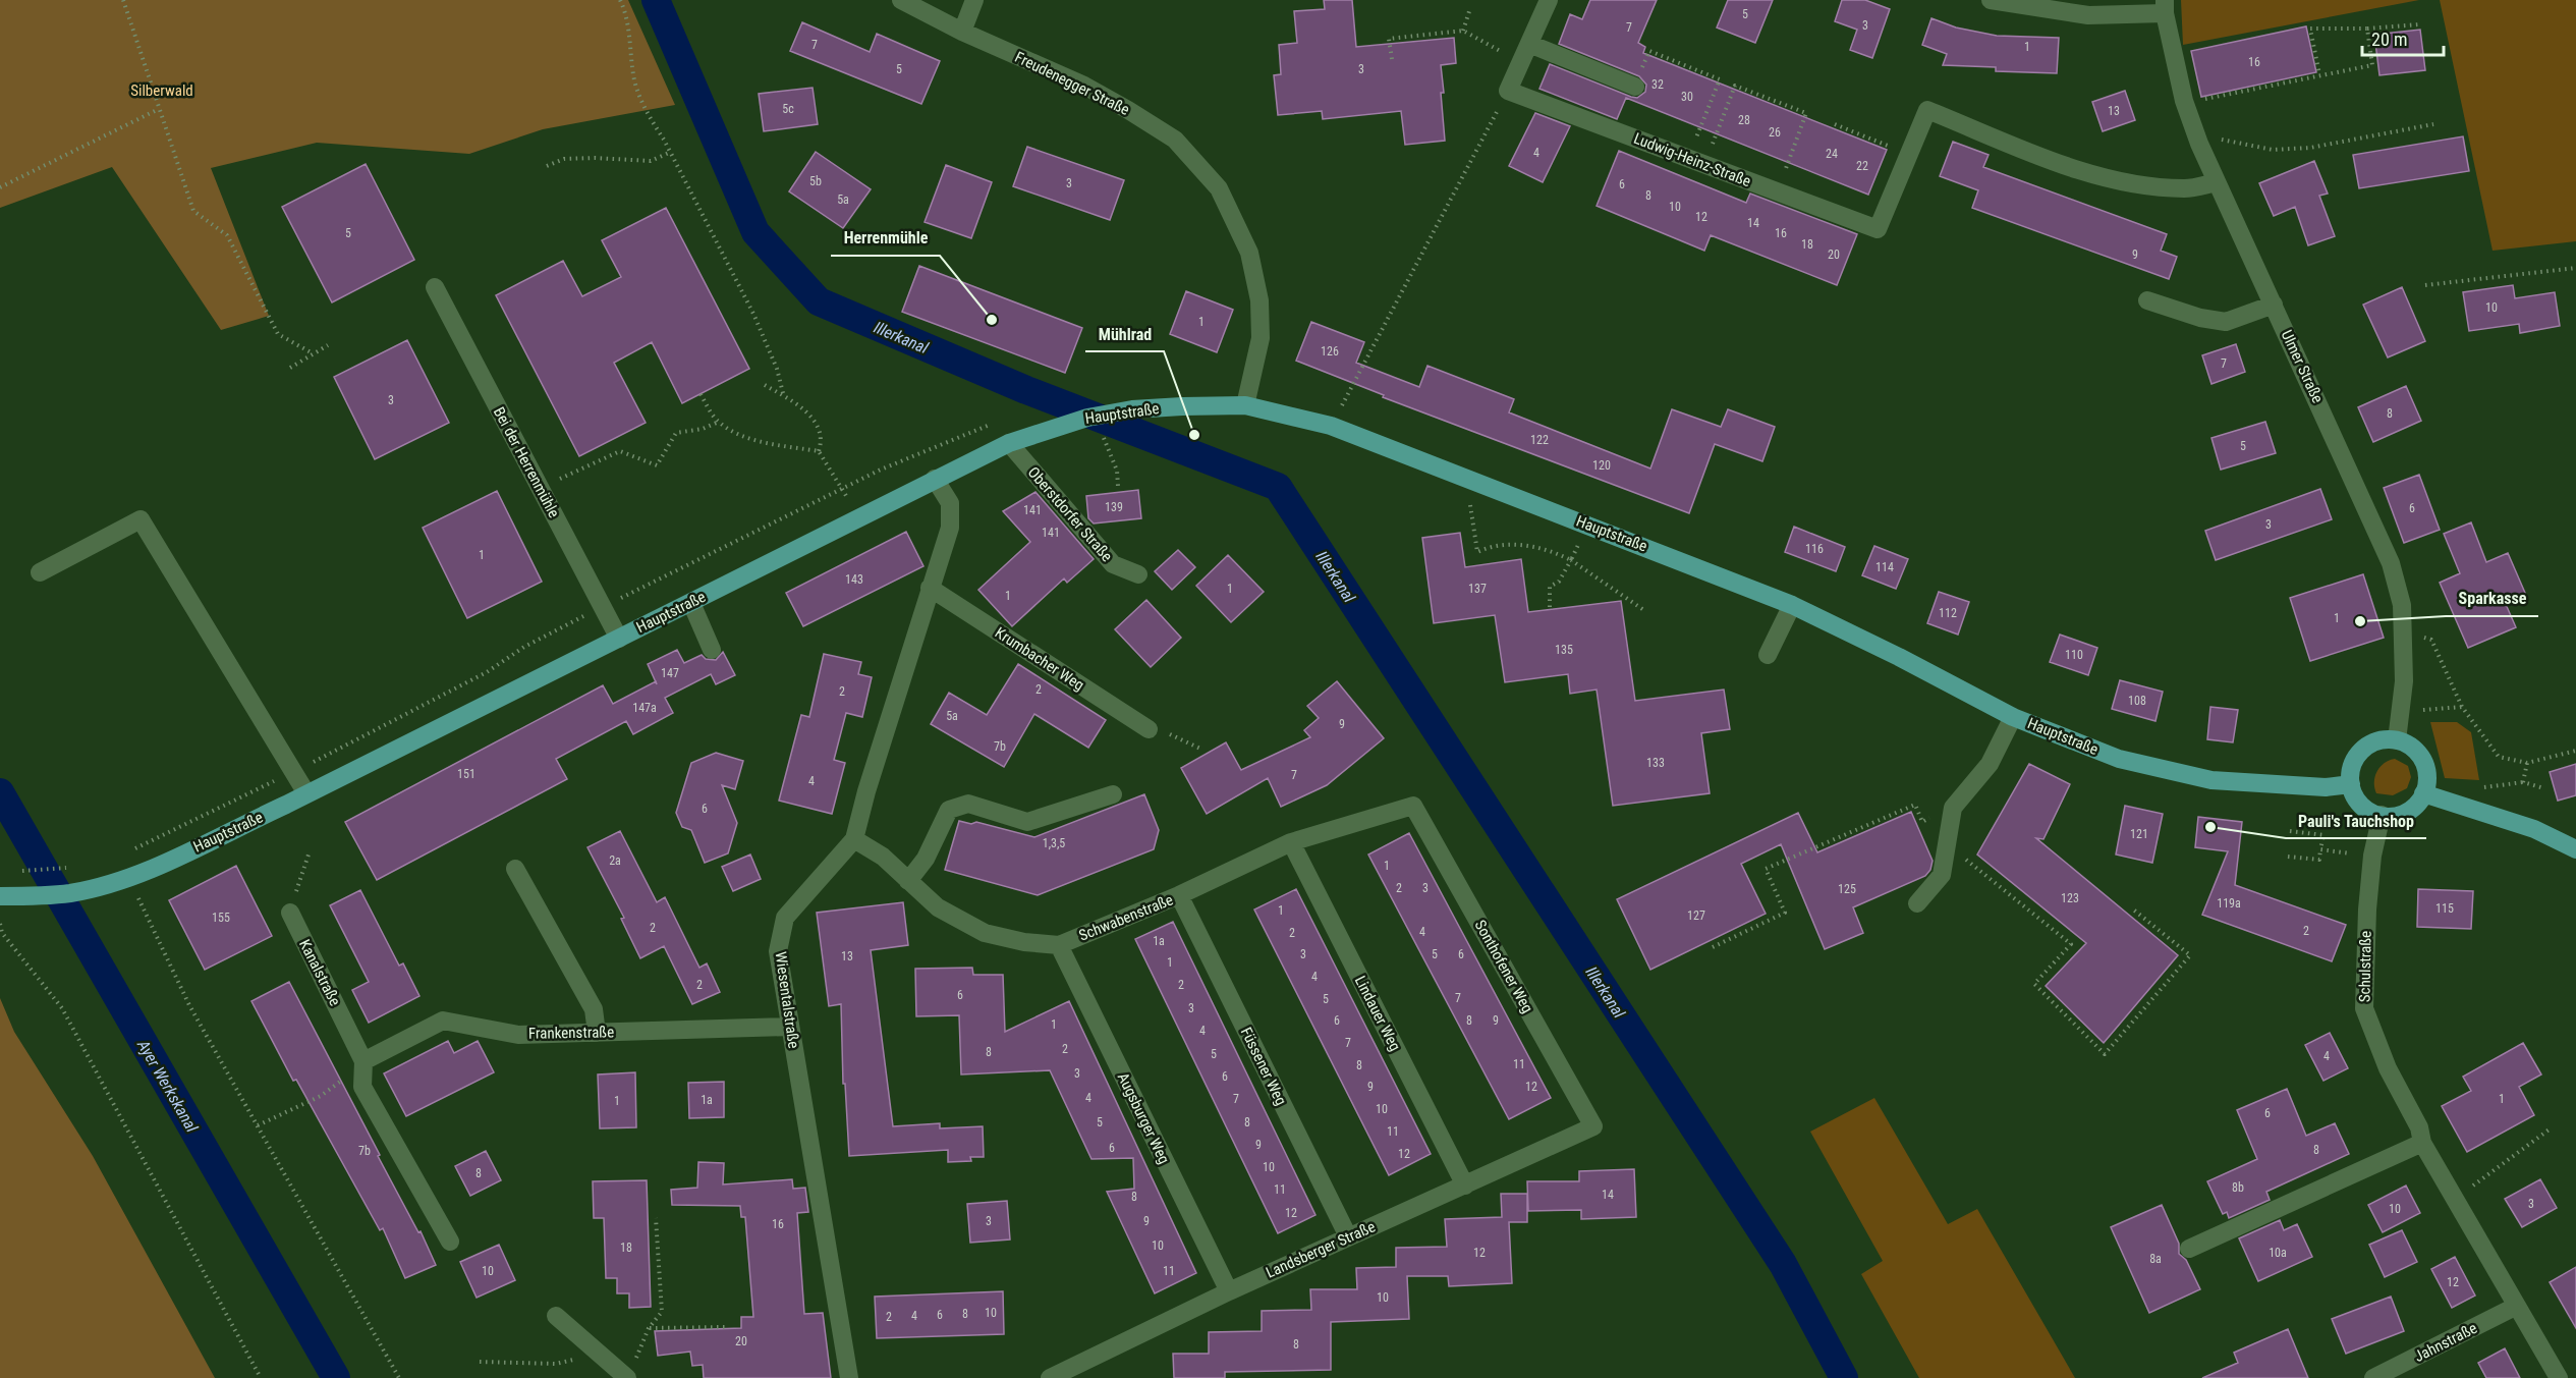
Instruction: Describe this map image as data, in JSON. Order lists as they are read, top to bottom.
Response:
{
  "streets": {
    "main road": ["Hauptstraße"],
    "street": [
      "Freudenegger Straße",
      "Ludwig-Heinz-Straße",
      "Ulmer Straße",
      "Bei der Herrenmühle",
      "Oberstdorfer Straße",
      "Krumbacher Weg",
      "Schwabenstraße",
      "Sonthofener Weg",
      "Schulstraße",
      "Kanalstraße",
      "Wiesentalstraße",
      "Lindauer Weg",
      "Frankenstraße",
      "Füssener Weg",
      "Augsburger Weg",
      "Landsberger Straße",
      "Jahnstraße"
    ]
  },
  "crossings": [
    ["Freudenegger Straße", "Hauptstraße"],
    ["Ulmer Straße", "Hauptstraße"],
    ["Ulmer Straße", "Schulstraße"],
    ["Hauptstraße", "Bei der Herrenmühle"],
    ["Hauptstraße", "Oberstdorfer Straße"],
    ["Hauptstraße", "Schulstraße"],
    ["Hauptstraße", "Wiesentalstraße"],
    ["Krumbacher Weg", "Wiesentalstraße"],
    ["Schwabenstraße", "Sonthofener Weg"],
    ["Schwabenstraße", "Wiesentalstraße"],
    ["Schwabenstraße", "Lindauer Weg"],
    ["Schwabenstraße", "Füssener Weg"],
    ["Schwabenstraße", "Augsburger Weg"],
    ["Sonthofener Weg", "Landsberger Straße"],
    ["Schulstraße", "Jahnstraße"],
    ["Kanalstraße", "Frankenstraße"],
    ["Wiesentalstraße", "Frankenstraße"],
    ["Lindauer Weg", "Landsberger Straße"],
    ["Füssener Weg", "Landsberger Straße"],
    ["Augsburger Weg", "Landsberger Straße"]
  ],
  "water": ["Illerkanal", "Ayer Werkskanal"],
  "parks": ["Silberwald"],
  "places": [
    "Herrenmühle",
    "Mühlrad",
    "Sparkasse",
    "Pauli's Tauchshop"
  ],
  "house_numbers": [
    "5",
    "3",
    "7",
    "7",
    "1",
    "16",
    "5",
    "3",
    "32",
    "30",
    "5c",
    "13",
    "28",
    "26",
    "4",
    "24",
    "22",
    "5b",
    "3",
    "6",
    "8",
    "5a",
    "10",
    "12",
    "14",
    "5",
    "16",
    "18",
    "20",
    "9",
    "10",
    "1",
    "126",
    "7",
    "3",
    "8",
    "122",
    "5",
    "120",
    "139",
    "6",
    "141",
    "3",
    "141",
    "116",
    "1",
    "114",
    "143",
    "1",
    "137",
    "1",
    "112",
    "1",
    "135",
    "110",
    "147",
    "2",
    "2",
    "108",
    "147a",
    "5a",
    "9",
    "7b",
    "133",
    "151",
    "7",
    "4",
    "6",
    "121",
    "1,3,5",
    "2a",
    "1",
    "2",
    "3",
    "125",
    "123",
    "119a",
    "115",
    "1",
    "127",
    "155",
    "2",
    "2",
    "4",
    "2",
    "1a",
    "3",
    "5",
    "6",
    "13",
    "1",
    "4",
    "2",
    "2",
    "6",
    "7",
    "5",
    "3",
    "6",
    "8",
    "9",
    "1",
    "4",
    "7",
    "2",
    "8",
    "5",
    "4",
    "11",
    "8",
    "3",
    "6",
    "9",
    "12",
    "4",
    "7",
    "1",
    "1a",
    "1",
    "10",
    "6",
    "5",
    "8",
    "11",
    "9",
    "6",
    "8",
    "7b",
    "12",
    "10",
    "8",
    "8b",
    "11",
    "14",
    "8",
    "3",
    "10",
    "12",
    "3",
    "9",
    "16",
    "10",
    "18",
    "12",
    "10a",
    "8a",
    "10",
    "11",
    "12",
    "10",
    "10",
    "8",
    "6",
    "4",
    "2",
    "20",
    "8"
  ],
  "scale_bar": "20 m"
}
